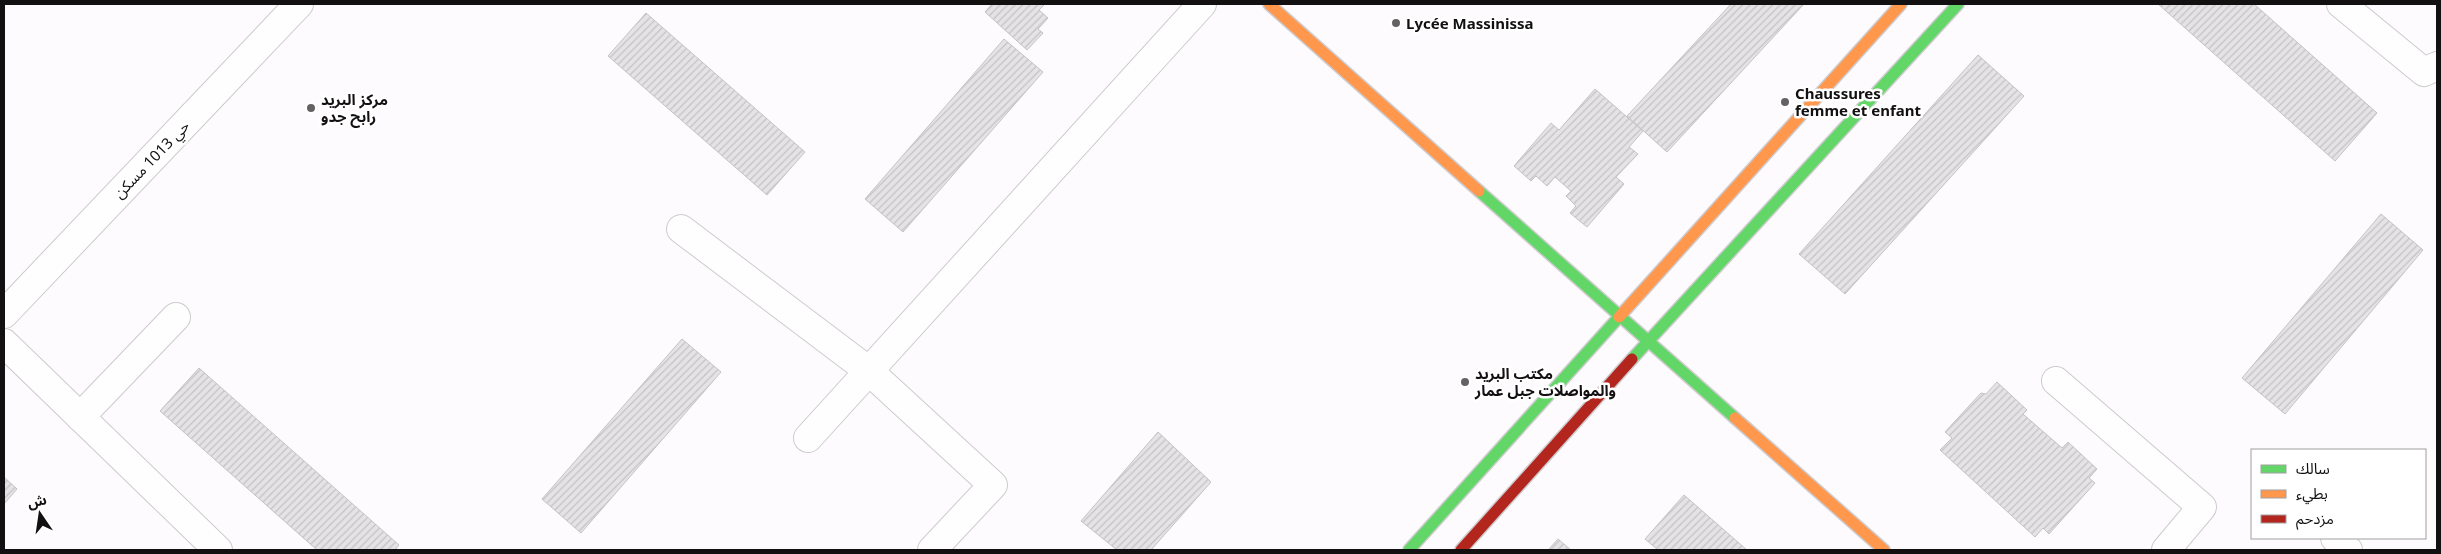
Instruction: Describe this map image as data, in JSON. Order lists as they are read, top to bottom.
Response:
{
  "streets": {
    "street": ["حي 1013 مسكن"]
  },
  "places": [
    "Lycée Massinissa",
    "Chaussures femme et enfant",
    "مركز البريد رابح جدو",
    "مكتب البريد والمواصلات جبل عمار"
  ],
  "legend": ["سالك", "بطيء", "مزدحم"],
  "north": "top"
}
